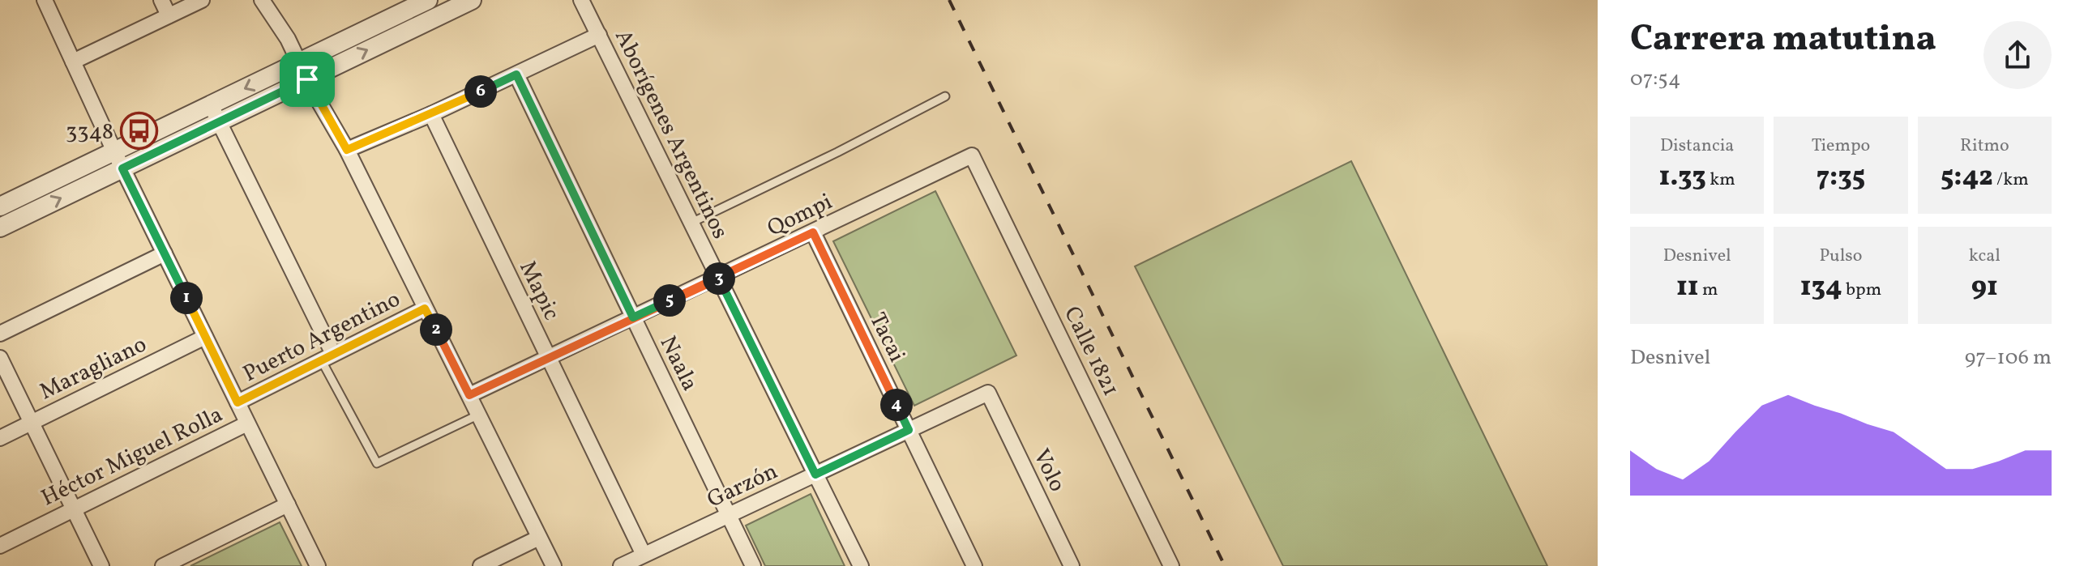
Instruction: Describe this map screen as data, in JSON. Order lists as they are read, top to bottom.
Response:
{
  "streets": {
    "street": [
      "Aborígenes Argentinos",
      "Qompi",
      "Mapic",
      "Puerto Argentino",
      "Tacai",
      "Calle 1821",
      "Naala",
      "Maragliano",
      "Héctor Miguel Rolla",
      "Volo",
      "Garzón"
    ]
  },
  "crossings": [
    ["Aborígenes Argentinos", "Qompi"],
    ["Aborígenes Argentinos", "Garzón"],
    ["Qompi", "Mapic"],
    ["Qompi", "Tacai"],
    ["Qompi", "Calle 1821"],
    ["Qompi", "Naala"],
    ["Mapic", "Garzón"],
    ["Tacai", "Garzón"],
    ["Naala", "Garzón"],
    ["Volo", "Garzón"]
  ],
  "places": {
    "bus stop": ["3348"]
  },
  "page": {
    "heading": ["Carrera matutina", "07:54"],
    "pins": [
      "6",
      "3",
      "1",
      "5",
      "2",
      "4"
    ],
    "stats": [
      ["Distancia", "1.33 km"],
      ["Tiempo", "7:35"],
      ["Ritmo", "5:42 /km"],
      ["Desnivel", "11 m"],
      ["Pulso", "134 bpm"],
      ["kcal", "91"]
    ],
    "chart": ["Desnivel", "97–106 m"]
  }
}
